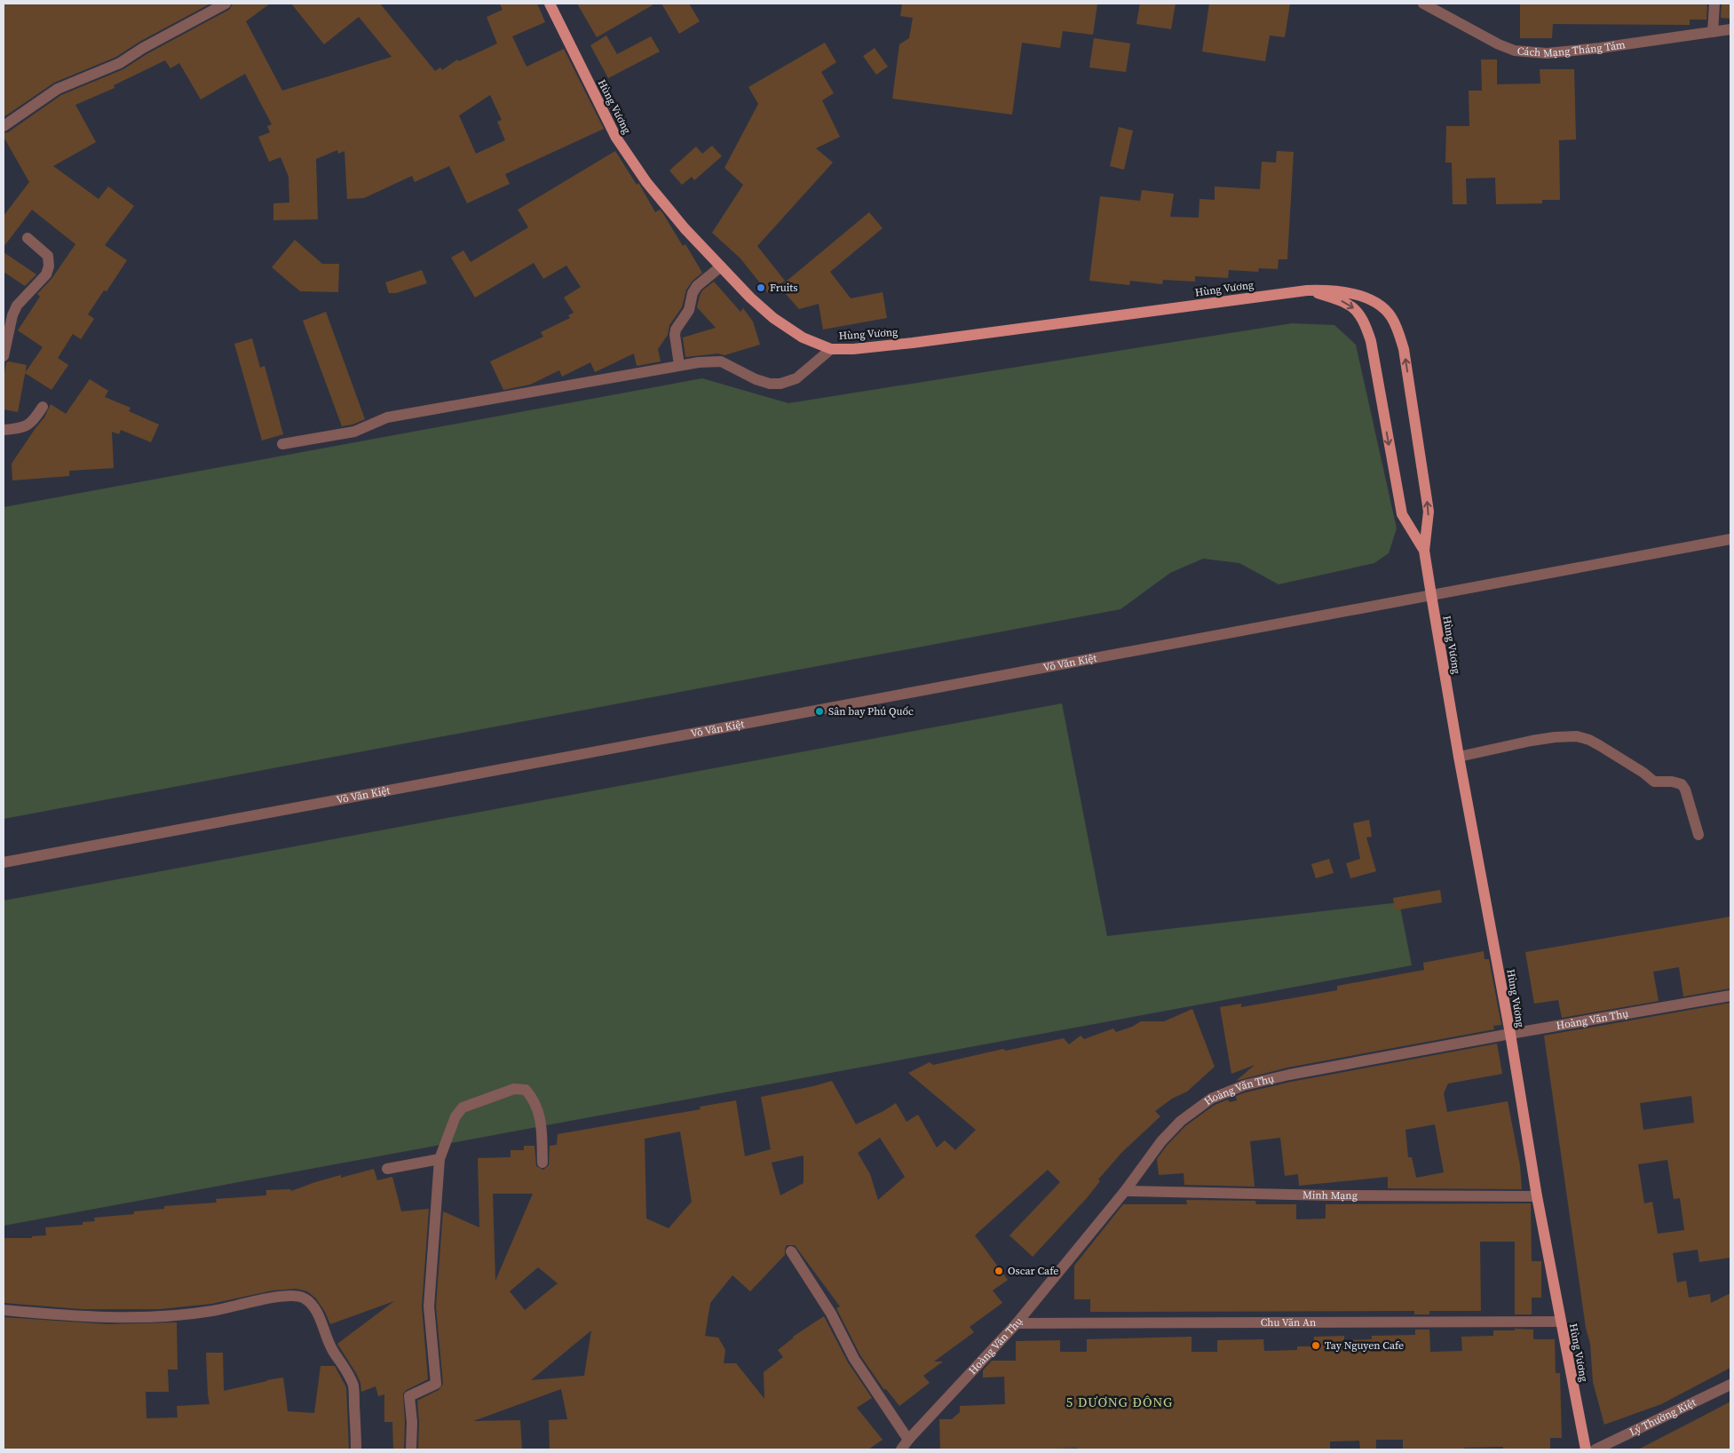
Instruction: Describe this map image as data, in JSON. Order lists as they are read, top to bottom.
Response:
{
  "streets": {
    "main road": ["Hùng Vương"],
    "street": [
      "Cách Mạng Tháng Tám",
      "Võ Văn Kiệt",
      "Hoàng Văn Thụ",
      "Minh Mạng",
      "Chu Văn An",
      "Lý Thường Kiệt"
    ]
  },
  "crossings": [
    ["Hùng Vương", "Võ Văn Kiệt"],
    ["Hùng Vương", "Hoàng Văn Thụ"],
    ["Hùng Vương", "Minh Mạng"],
    ["Hùng Vương", "Chu Văn An"],
    ["Hoàng Văn Thụ", "Minh Mạng"],
    ["Hoàng Văn Thụ", "Chu Văn An"]
  ],
  "districts": ["5 DƯƠNG ĐÔNG"],
  "places": [
    "Fruits",
    "Sân bay Phú Quốc",
    "Oscar Cafe",
    "Tay Nguyen Cafe"
  ]
}
